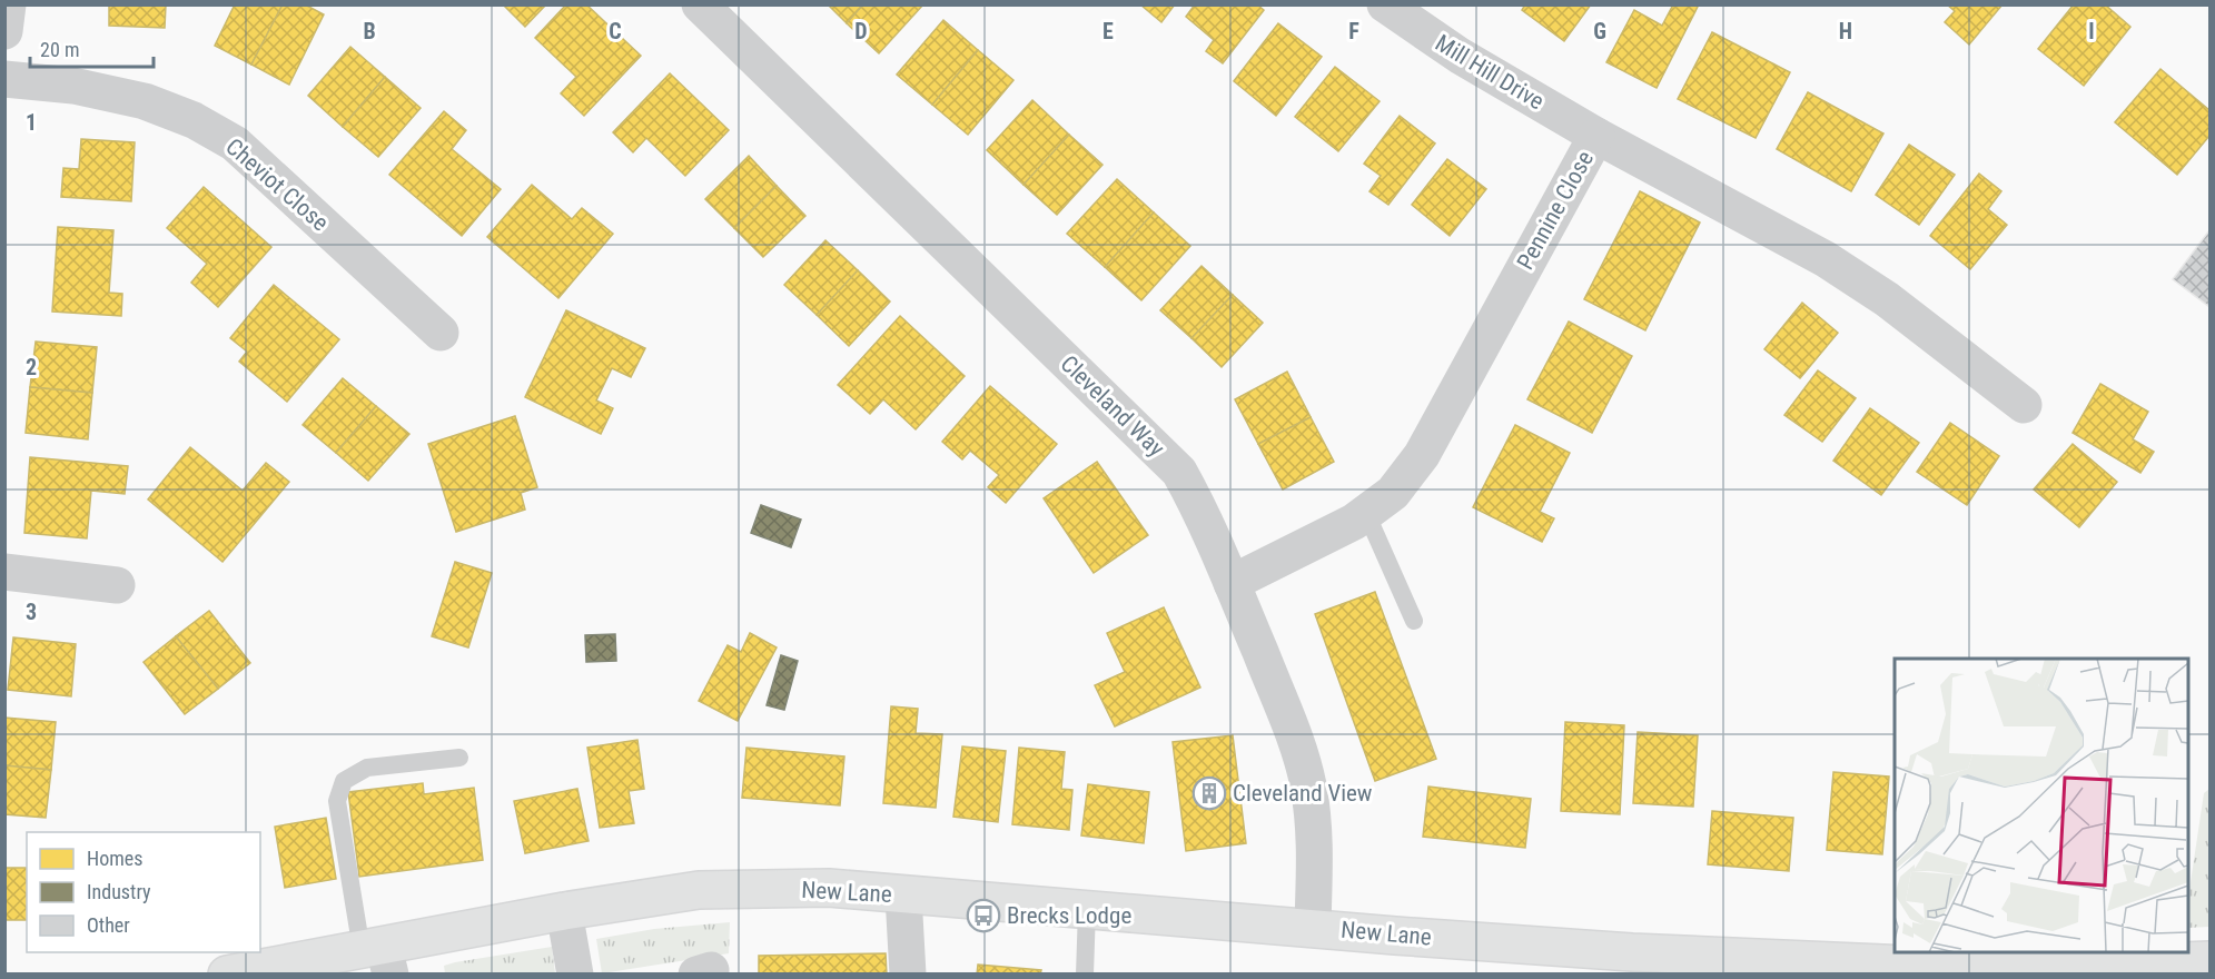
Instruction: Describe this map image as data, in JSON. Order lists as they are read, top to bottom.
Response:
{
  "streets": {
    "street": [
      "Mill Hill Drive",
      "Cheviot Close",
      "Pennine Close",
      "Cleveland Way",
      "New Lane"
    ]
  },
  "crossings": [
    ["Mill Hill Drive", "Pennine Close"],
    ["Pennine Close", "Cleveland Way"],
    ["Cleveland Way", "New Lane"]
  ],
  "places": {
    "building": ["Cleveland View"],
    "bus stop": ["Brecks Lodge"]
  },
  "legend": ["Homes", "Industry", "Other"],
  "scale_bar": "20 m",
  "grid": {
    "columns": [
      "B",
      "C",
      "D",
      "E",
      "F",
      "G",
      "H",
      "I"
    ],
    "rows": ["1", "2", "3"]
  }
}
